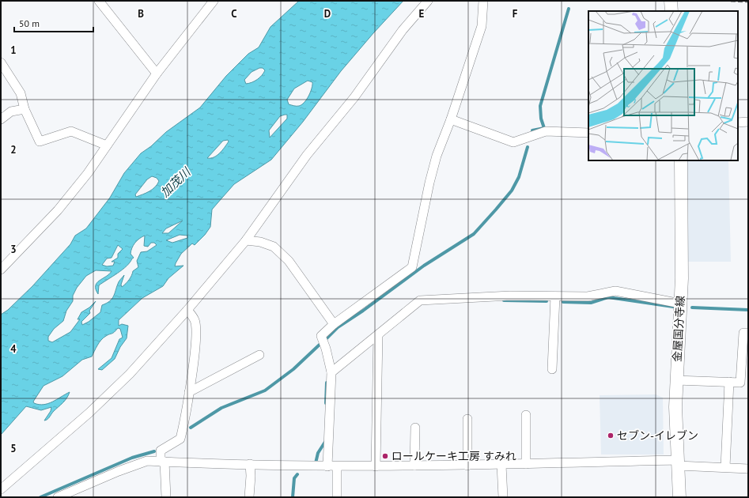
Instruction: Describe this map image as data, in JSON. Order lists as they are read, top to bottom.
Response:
{
  "streets": {
    "main road": ["金屋国分寺線"]
  },
  "water": ["加茂川"],
  "places": ["セブン-イレブン", "ロールケーキ工房 すみれ"],
  "scale_bar": "50 m",
  "grid": {
    "columns": [
      "B",
      "C",
      "D",
      "E",
      "F"
    ],
    "rows": [
      "1",
      "2",
      "3",
      "4",
      "5"
    ]
  }
}
